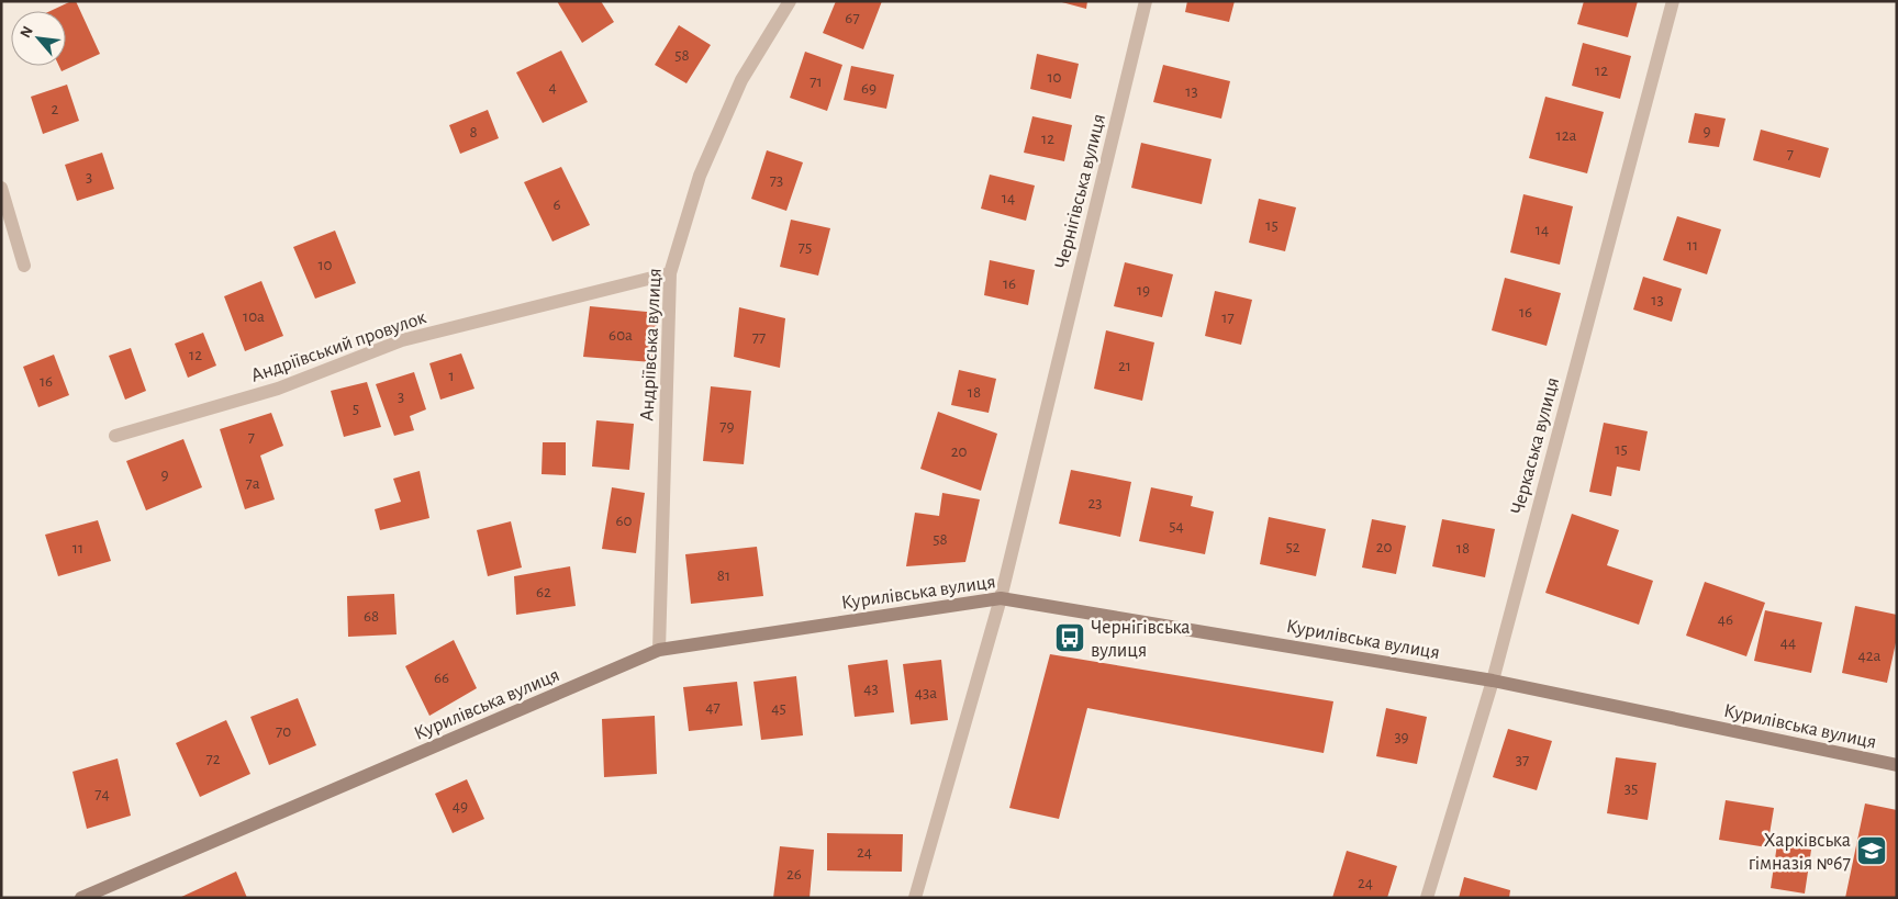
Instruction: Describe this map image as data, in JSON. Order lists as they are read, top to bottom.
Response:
{
  "streets": {
    "main road": ["Курилівська вулиця"],
    "street": [
      "Чернігівська вулиця",
      "Андріївська вулиця",
      "Андріївський провулок",
      "Черкаська вулиця"
    ]
  },
  "crossings": [
    ["Чернігівська вулиця", "Курилівська вулиця"],
    ["Андріївська вулиця", "Андріївський провулок"],
    ["Андріївська вулиця", "Курилівська вулиця"],
    ["Черкаська вулиця", "Курилівська вулиця"]
  ],
  "places": {
    "bus stop": ["Чернігівська вулиця"],
    "school or university": ["Харківська гімназія №67"]
  },
  "house_numbers": [
    "67",
    "58",
    "12",
    "10",
    "71",
    "4",
    "69",
    "13",
    "2",
    "9",
    "8",
    "12а",
    "12",
    "7",
    "3",
    "73",
    "14",
    "6",
    "15",
    "14",
    "11",
    "75",
    "10",
    "16",
    "19",
    "13",
    "16",
    "10а",
    "17",
    "60а",
    "77",
    "12",
    "21",
    "1",
    "16",
    "18",
    "3",
    "5",
    "79",
    "7",
    "15",
    "20",
    "9",
    "7а",
    "23",
    "60",
    "54",
    "58",
    "52",
    "20",
    "11",
    "18",
    "81",
    "62",
    "68",
    "46",
    "44",
    "42а",
    "66",
    "43",
    "43а",
    "47",
    "45",
    "70",
    "39",
    "72",
    "37",
    "35",
    "74",
    "49",
    "24",
    "26",
    "24"
  ],
  "north": "top left"
}
